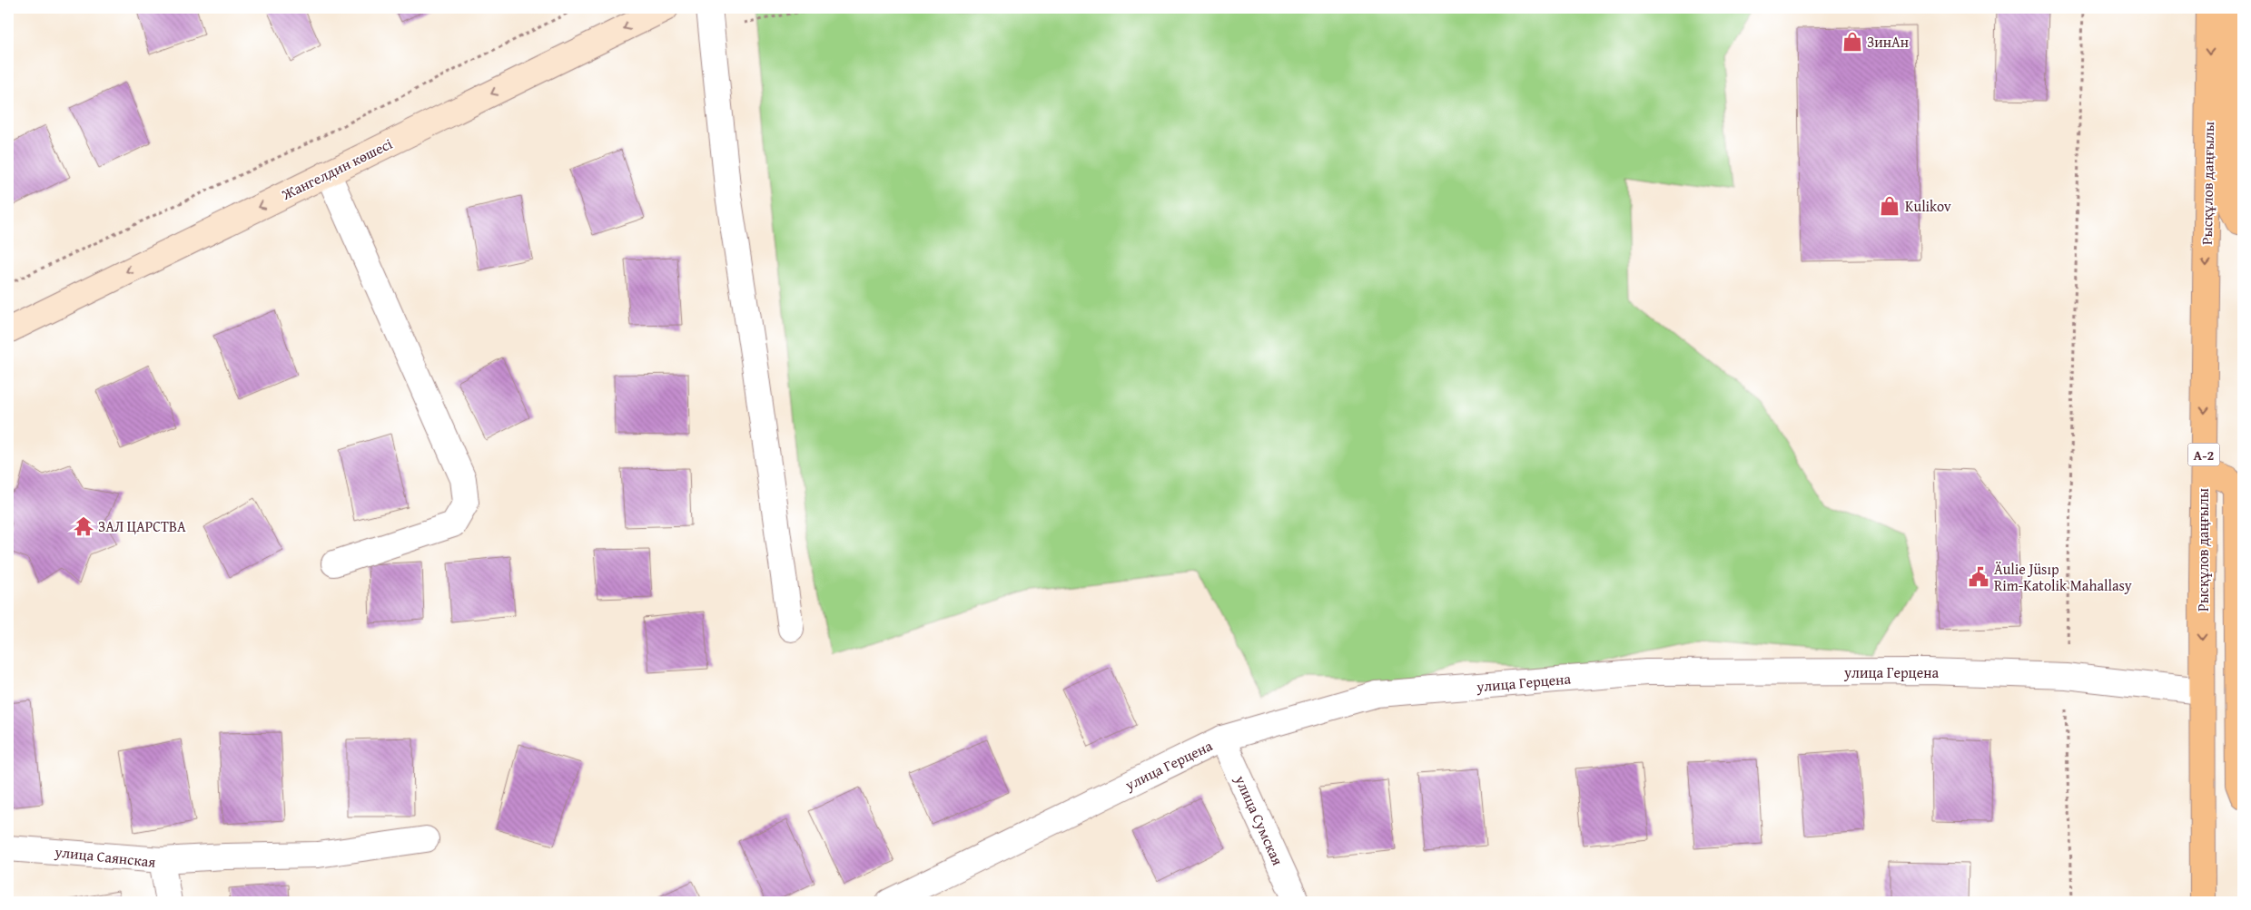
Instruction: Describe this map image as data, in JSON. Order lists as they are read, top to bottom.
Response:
{
  "streets": {
    "main road": ["Жангелдин көшесі", "Рысқұлов даңғылы", "A-2"],
    "street": ["улица Герцена", "улица Сумская", "улица Саянская"]
  },
  "crossings": [
    ["Рысқұлов даңғылы", "улица Герцена"],
    ["улица Герцена", "улица Сумская"]
  ],
  "one_way": ["Жангелдин көшесі"],
  "places": {
    "shop": ["ЗинАн", "Kulikov"],
    "temple": ["ЗАЛ ЦАРСТВА"],
    "public building": ["Äulie Jüsıp Rim-Katolik Mahallasy"]
  }
}
